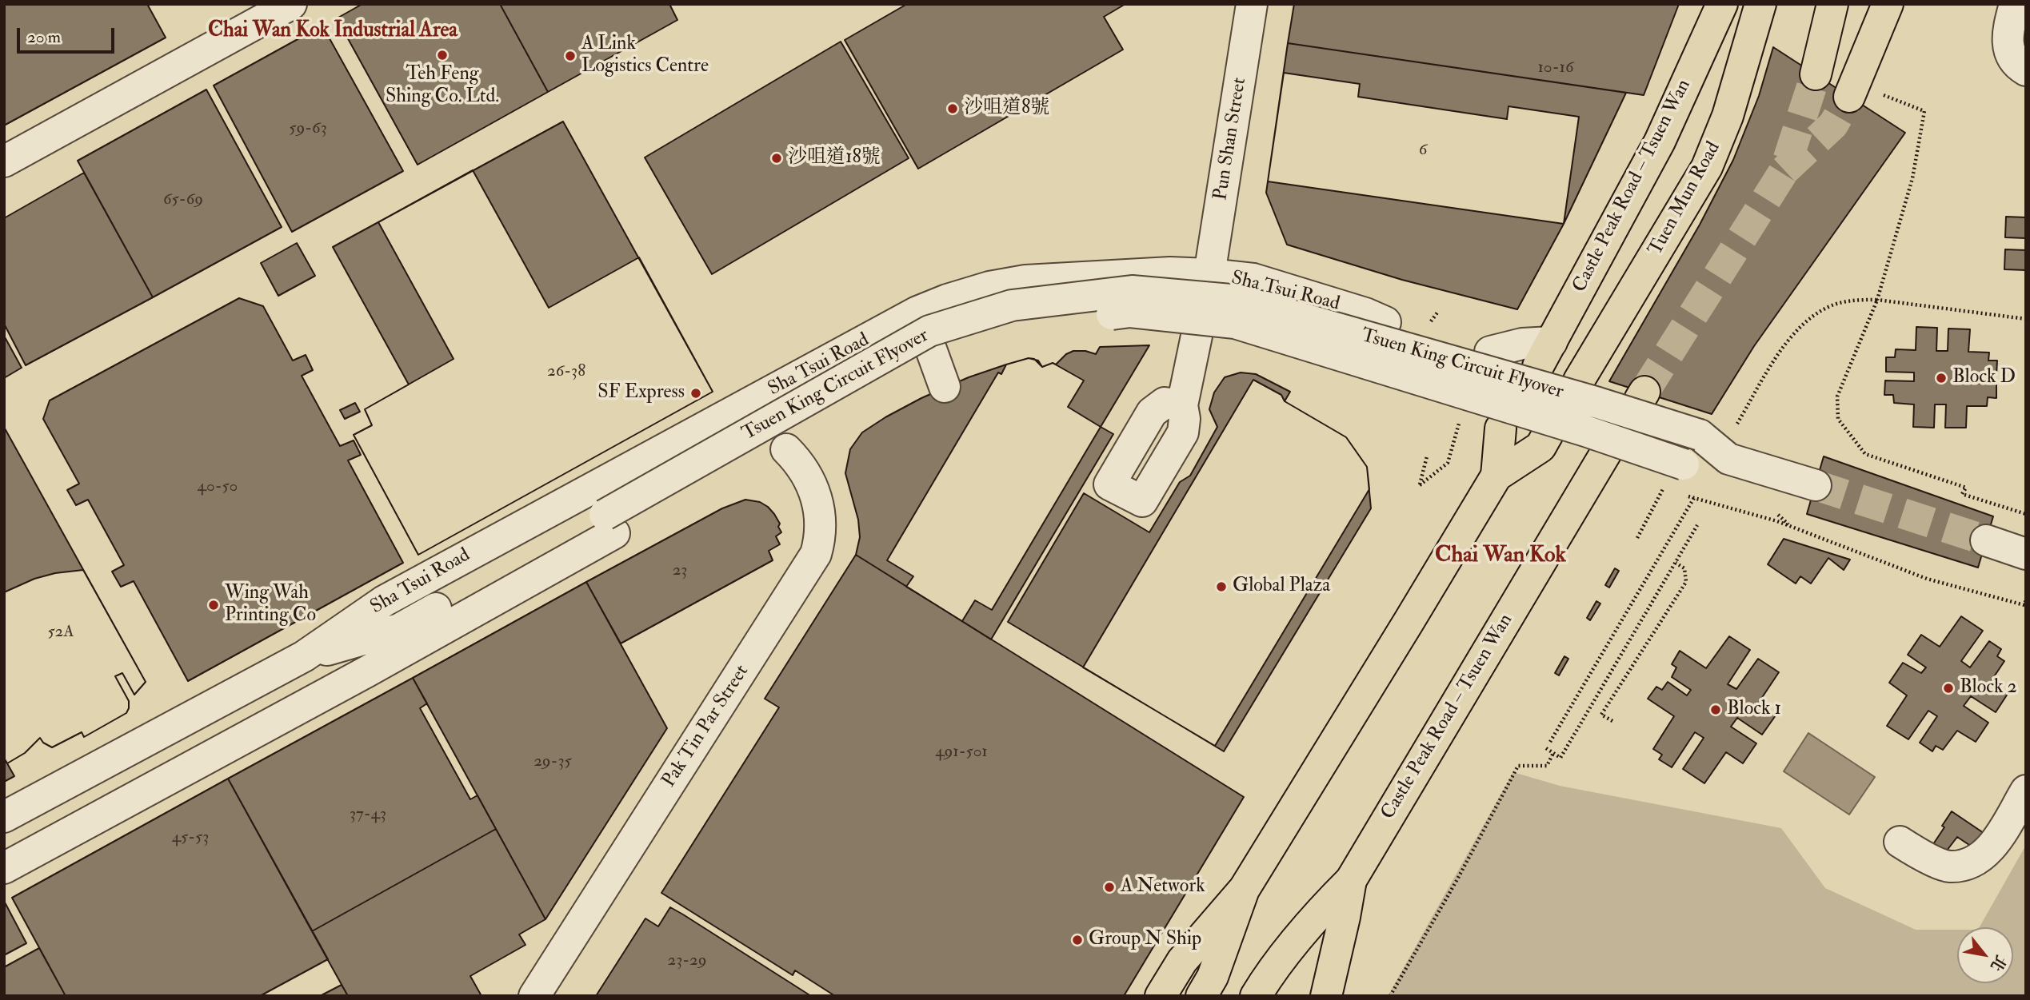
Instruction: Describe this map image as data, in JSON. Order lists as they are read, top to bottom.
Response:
{
  "streets": {
    "main road": ["Castle Peak Road – Tsuen Wan", "Tuen Mun Road"],
    "street": [
      "Pun Shan Street",
      "Sha Tsui Road",
      "Tsuen King Circuit Flyover",
      "Pak Tin Par Street"
    ]
  },
  "crossings": [
    ["Pun Shan Street", "Sha Tsui Road"],
    ["Sha Tsui Road", "Tsuen King Circuit Flyover"]
  ],
  "districts": ["Chai Wan Kok Industrial Area", "Chai Wan Kok"],
  "places": [
    "Teh Feng Shing Co. Ltd.",
    "A Link Logistics Centre",
    "沙咀道8號",
    "沙咀道18號",
    "Block D",
    "SF Express",
    "Global Plaza",
    "Wing Wah Printing Co",
    "Block 2",
    "Block 1",
    "A Network",
    "Group N Ship"
  ],
  "house_numbers": [
    "10-16",
    "59-63",
    "6",
    "65-69",
    "26-38",
    "40-50",
    "23",
    "52A",
    "491-501",
    "29-35",
    "37-43",
    "45-53",
    "23-29"
  ],
  "scale_bar": "20 m",
  "north": "bottom right"
}
